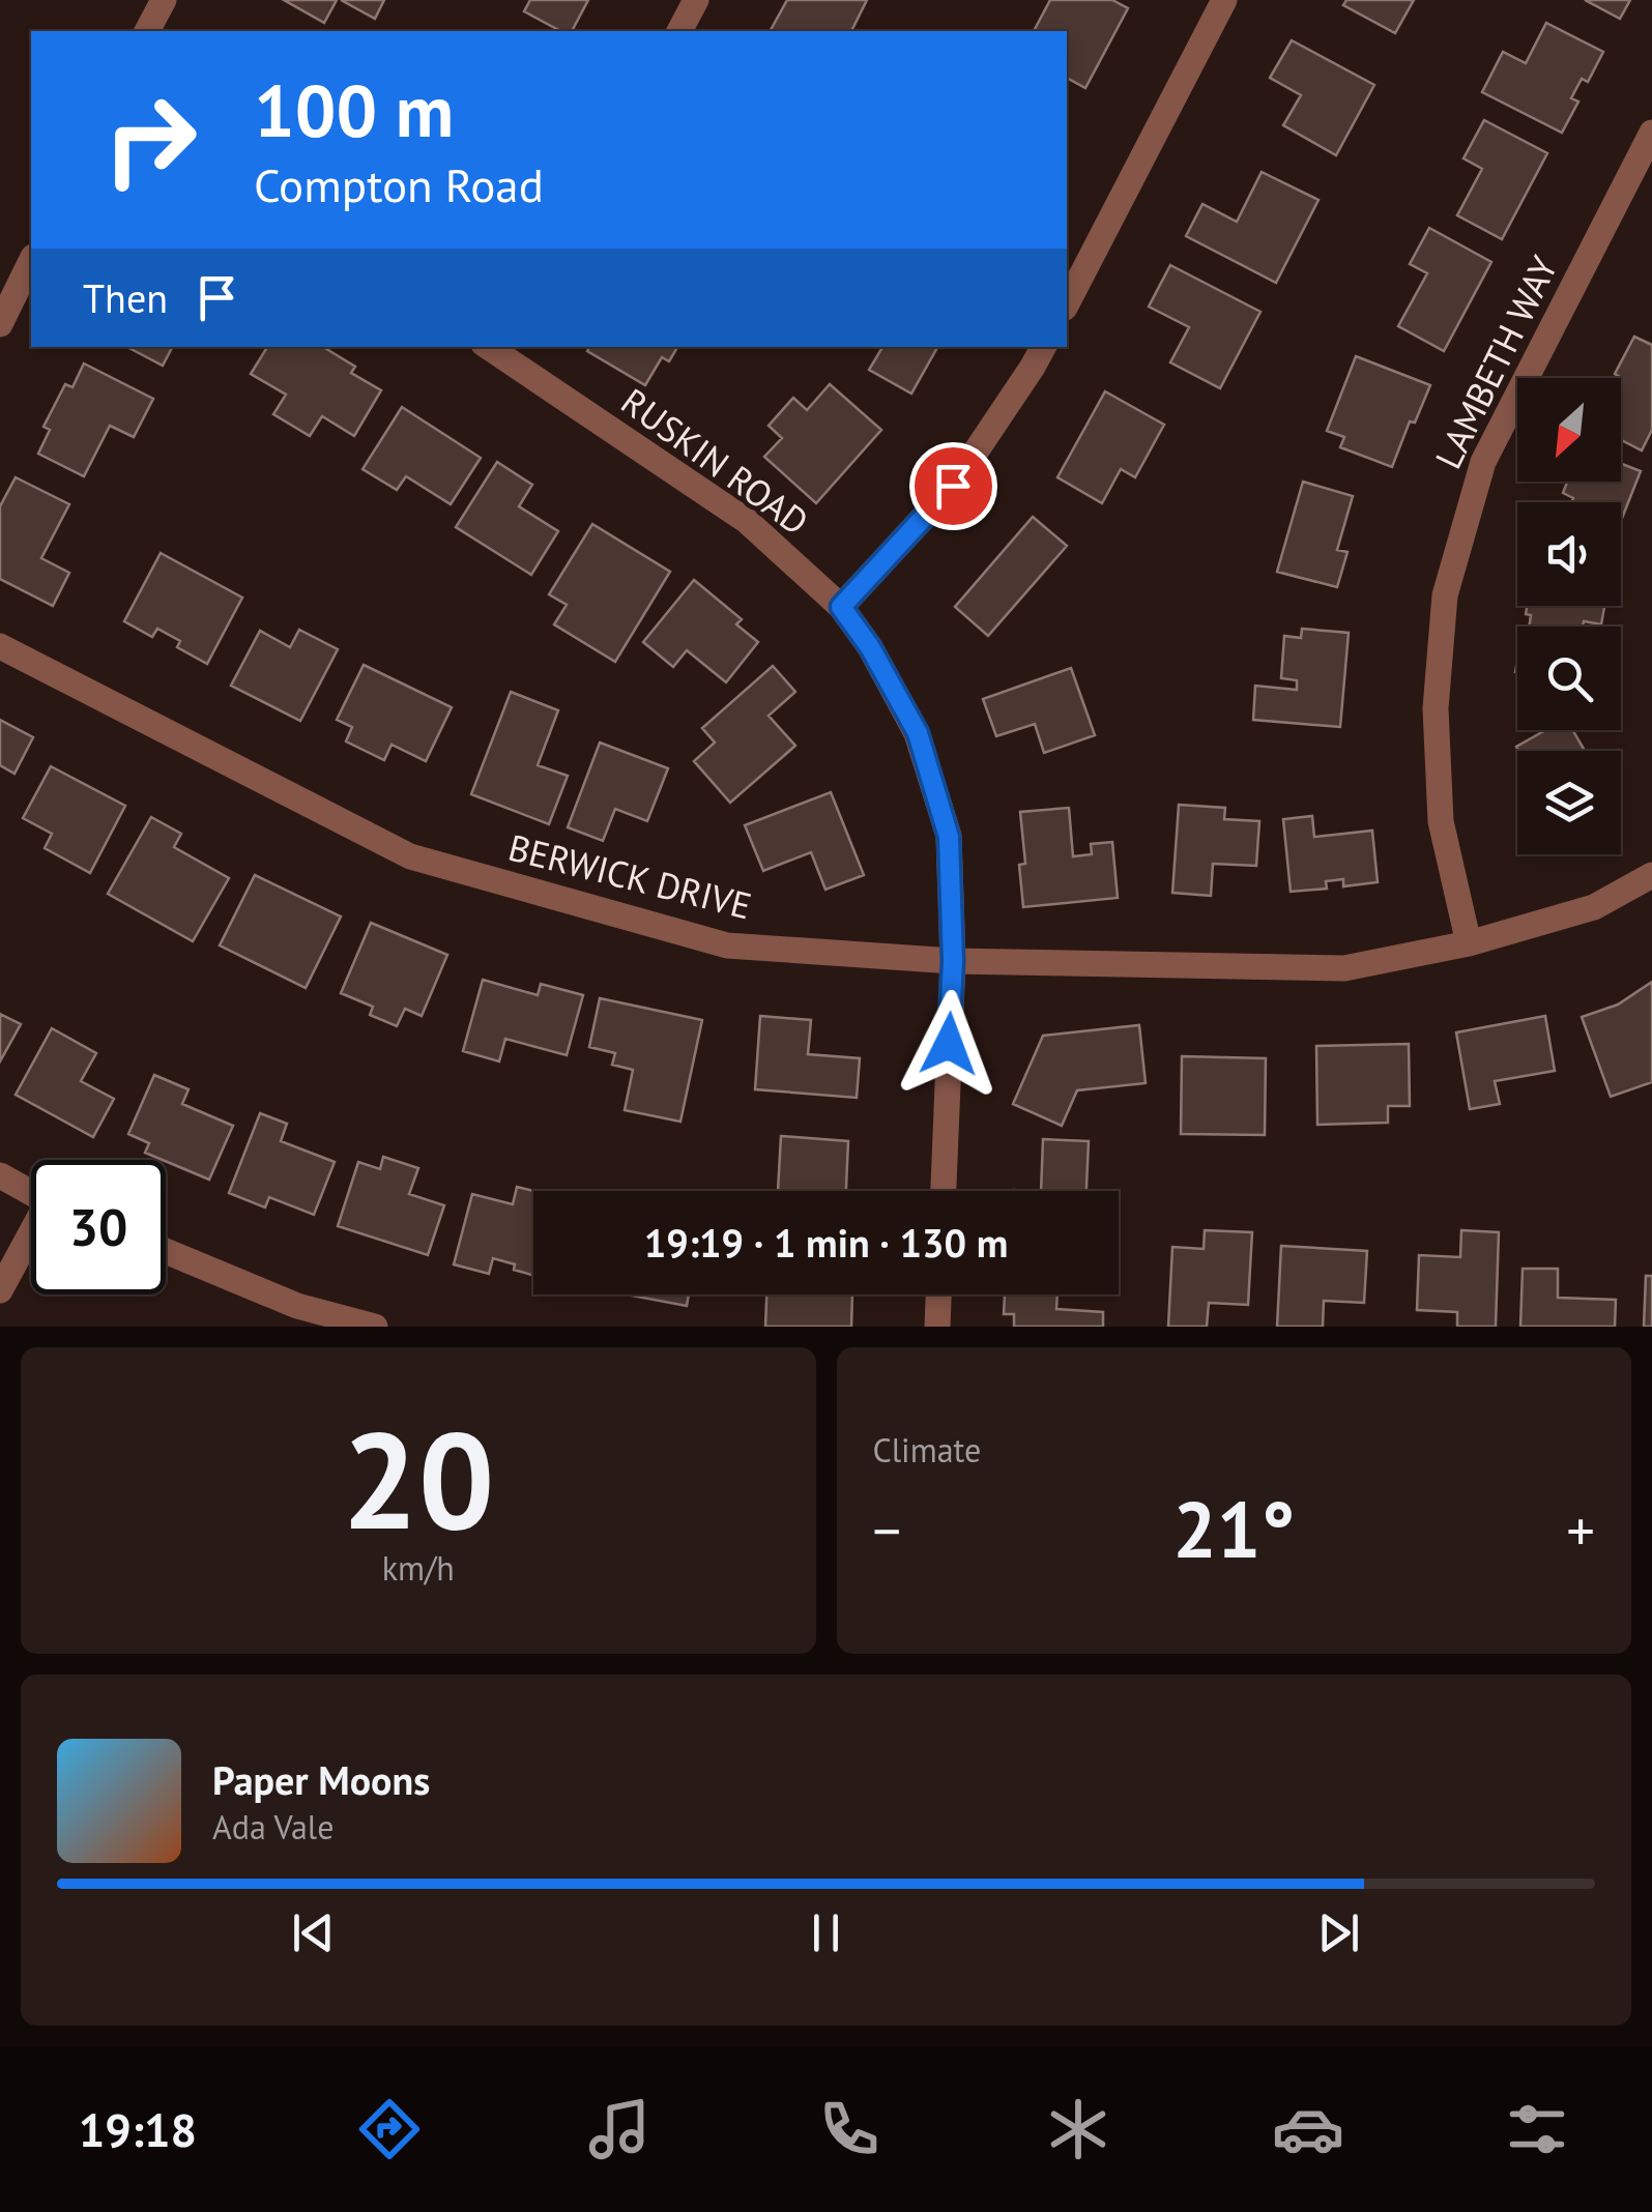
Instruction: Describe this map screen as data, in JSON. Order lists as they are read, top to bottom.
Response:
{
  "streets": {
    "street": ["LAMBETH WAY", "RUSKIN ROAD", "BERWICK DRIVE"]
  },
  "crossings": [
    ["LAMBETH WAY", "BERWICK DRIVE"],
    ["RUSKIN ROAD", "BERWICK DRIVE"]
  ],
  "north": "bottom left",
  "page": {
    "turn": ["100 m", "Compton Road"],
    "then": "Then",
    "limit": "30",
    "trip": "19:19 · 1 min · 130 m",
    "tile": [
      ["20", "km/h"],
      "Climate"
    ],
    "heat": ["−", "21°", "+"],
    "song": ["Paper Moons", "Ada Vale"],
    "tabs": "19:18"
  }
}
